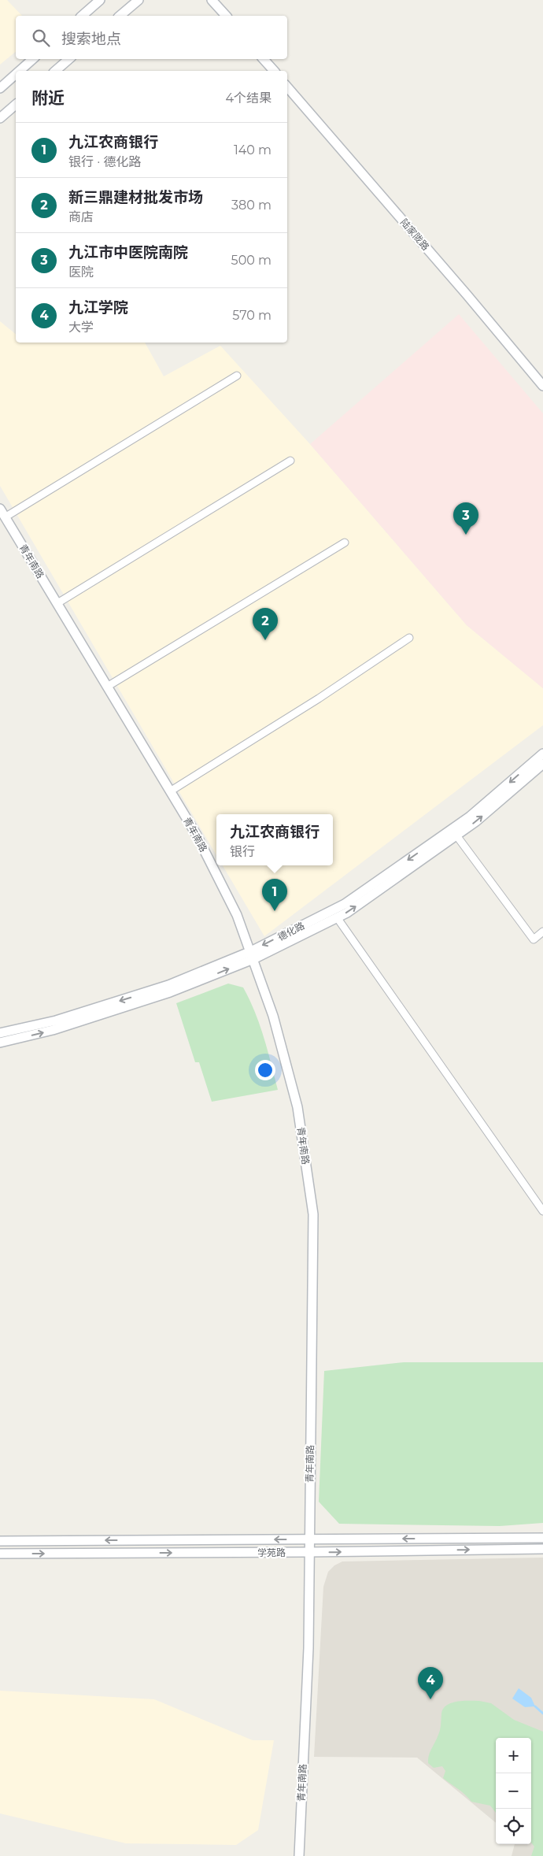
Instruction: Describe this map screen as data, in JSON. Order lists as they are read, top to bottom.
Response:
{
  "streets": {
    "main road": [
      "陆家陇路",
      "青年南路",
      "德化路",
      "学苑路"
    ]
  },
  "crossings": [
    ["青年南路", "德化路"],
    ["青年南路", "学苑路"]
  ],
  "page": {
    "search": "搜索地点",
    "heading": ["附近", "4个结果"],
    "list": [
      {
        "mark": "1",
        "name": "九江农商银行",
        "note": "银行 · 德化路",
        "value": "140 m"
      },
      {
        "mark": "2",
        "name": "新三鼎建材批发市场",
        "note": "商店",
        "value": "380 m"
      },
      {
        "mark": "3",
        "name": "九江市中医院南院",
        "note": "医院",
        "value": "500 m"
      },
      {
        "mark": "4",
        "name": "九江学院",
        "note": "大学",
        "value": "570 m"
      }
    ],
    "pins": [
      "3",
      "2",
      "1",
      "4"
    ],
    "popup": ["九江农商银行", "银行"],
    "map_buttons": ["+", "−"]
  }
}
